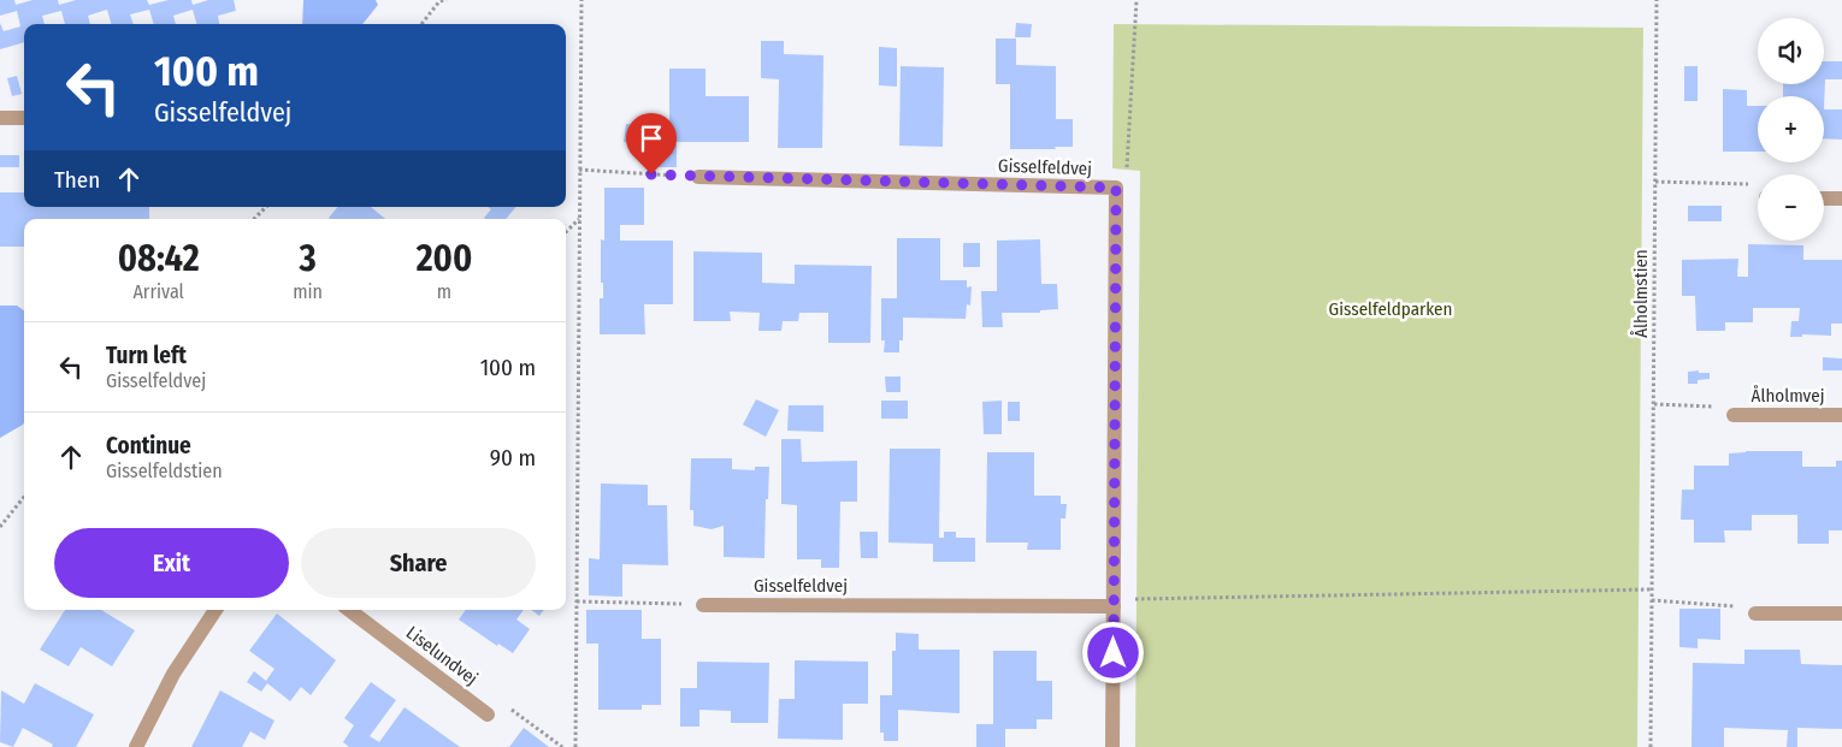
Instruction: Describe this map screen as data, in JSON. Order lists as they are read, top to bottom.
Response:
{
  "streets": {
    "street": ["Gisselfeldvej", "Ålholmvej", "Liselundvej"],
    "path": ["Ålholmstien"]
  },
  "parks": ["Gisselfeldparken"],
  "page": {
    "map_buttons": ["+", "−"],
    "turn": ["100 m", "Gisselfeldvej"],
    "then": "Then",
    "eta": [
      "08:42",
      "Arrival",
      "3",
      "min",
      "200",
      "m"
    ],
    "list": [
      {
        "name": "Turn left",
        "note": "Gisselfeldvej",
        "value": "100 m"
      },
      {
        "name": "Continue",
        "note": "Gisselfeldstien",
        "value": "90 m"
      }
    ],
    "buttons": ["Exit", "Share"]
  }
}
